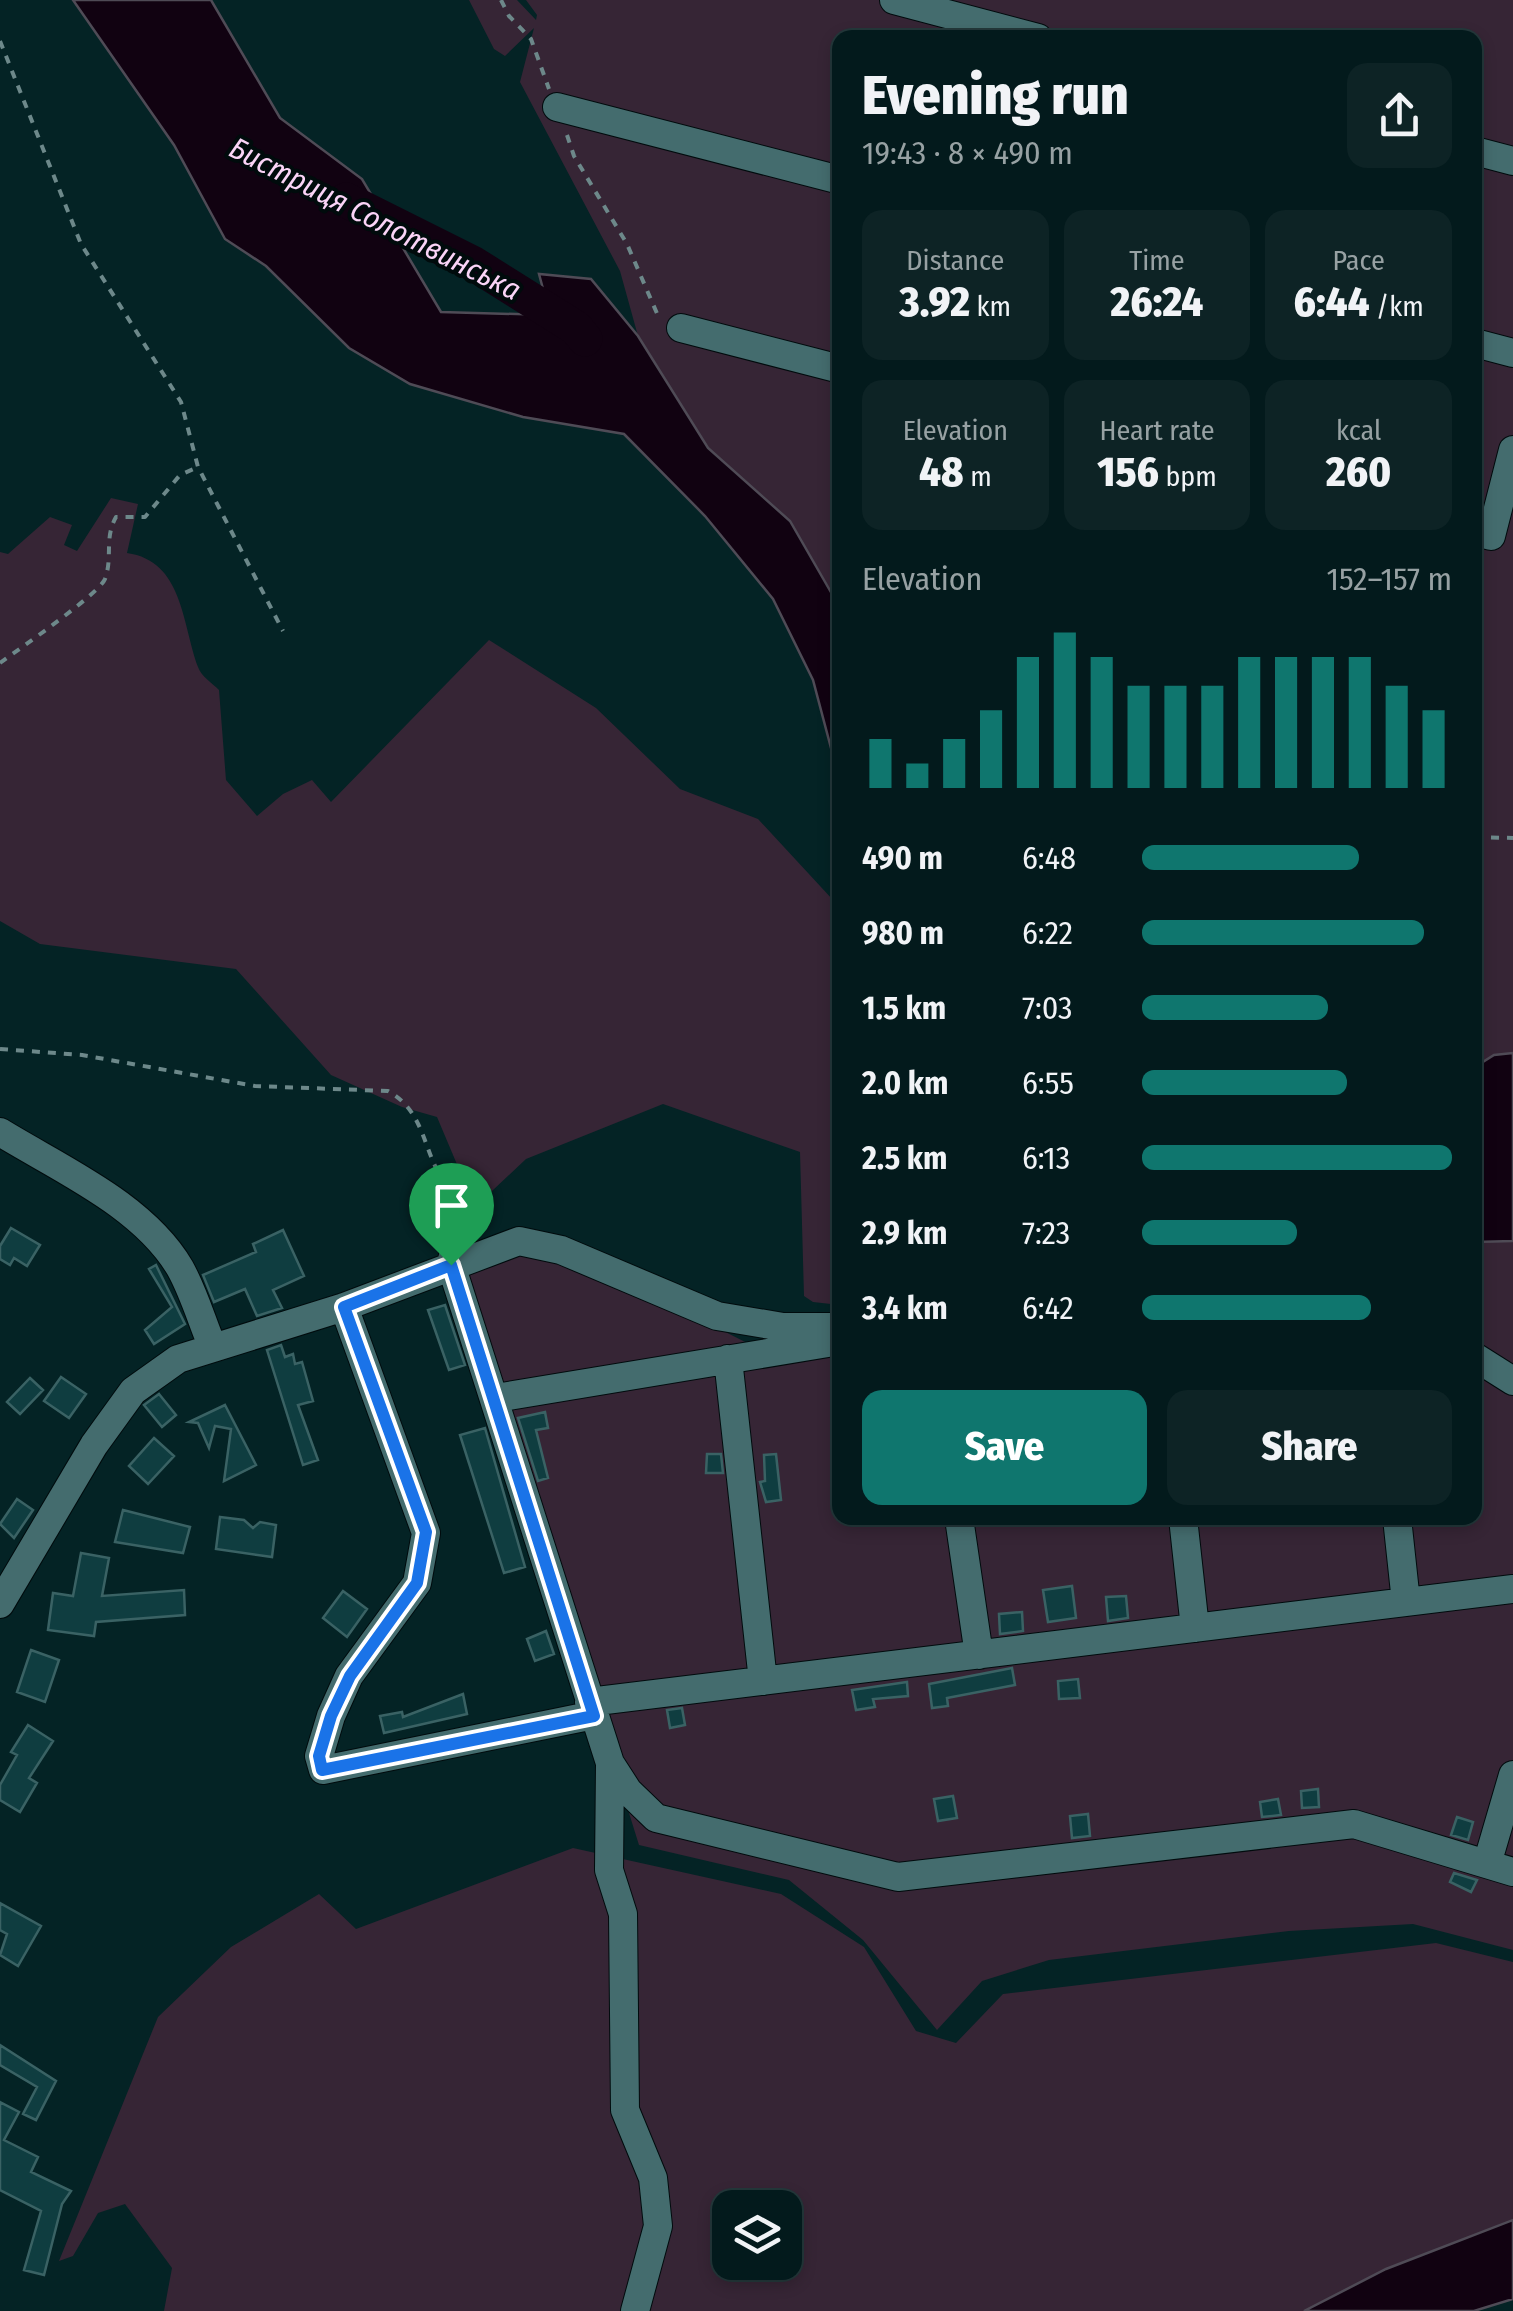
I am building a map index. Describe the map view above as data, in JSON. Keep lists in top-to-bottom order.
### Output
{
  "water": ["Бистриця Солотвинська"],
  "page": {
    "heading": ["Evening run", "19:43 · 8 × 490 m"],
    "stats": [
      ["Distance", "3.92 km"],
      ["Time", "26:24"],
      ["Pace", "6:44 /km"],
      ["Elevation", "48 m"],
      ["Heart rate", "156 bpm"],
      ["kcal", "260"]
    ],
    "chart": ["Elevation", "152–157 m"],
    "list": [
      {
        "name": "490 m",
        "note": "6:48"
      },
      {
        "name": "980 m",
        "note": "6:22"
      },
      {
        "name": "1.5 km",
        "note": "7:03"
      },
      {
        "name": "2.0 km",
        "note": "6:55"
      },
      {
        "name": "2.5 km",
        "note": "6:13"
      },
      {
        "name": "2.9 km",
        "note": "7:23"
      },
      {
        "name": "3.4 km",
        "note": "6:42"
      }
    ],
    "buttons": ["Save", "Share"]
  }
}
